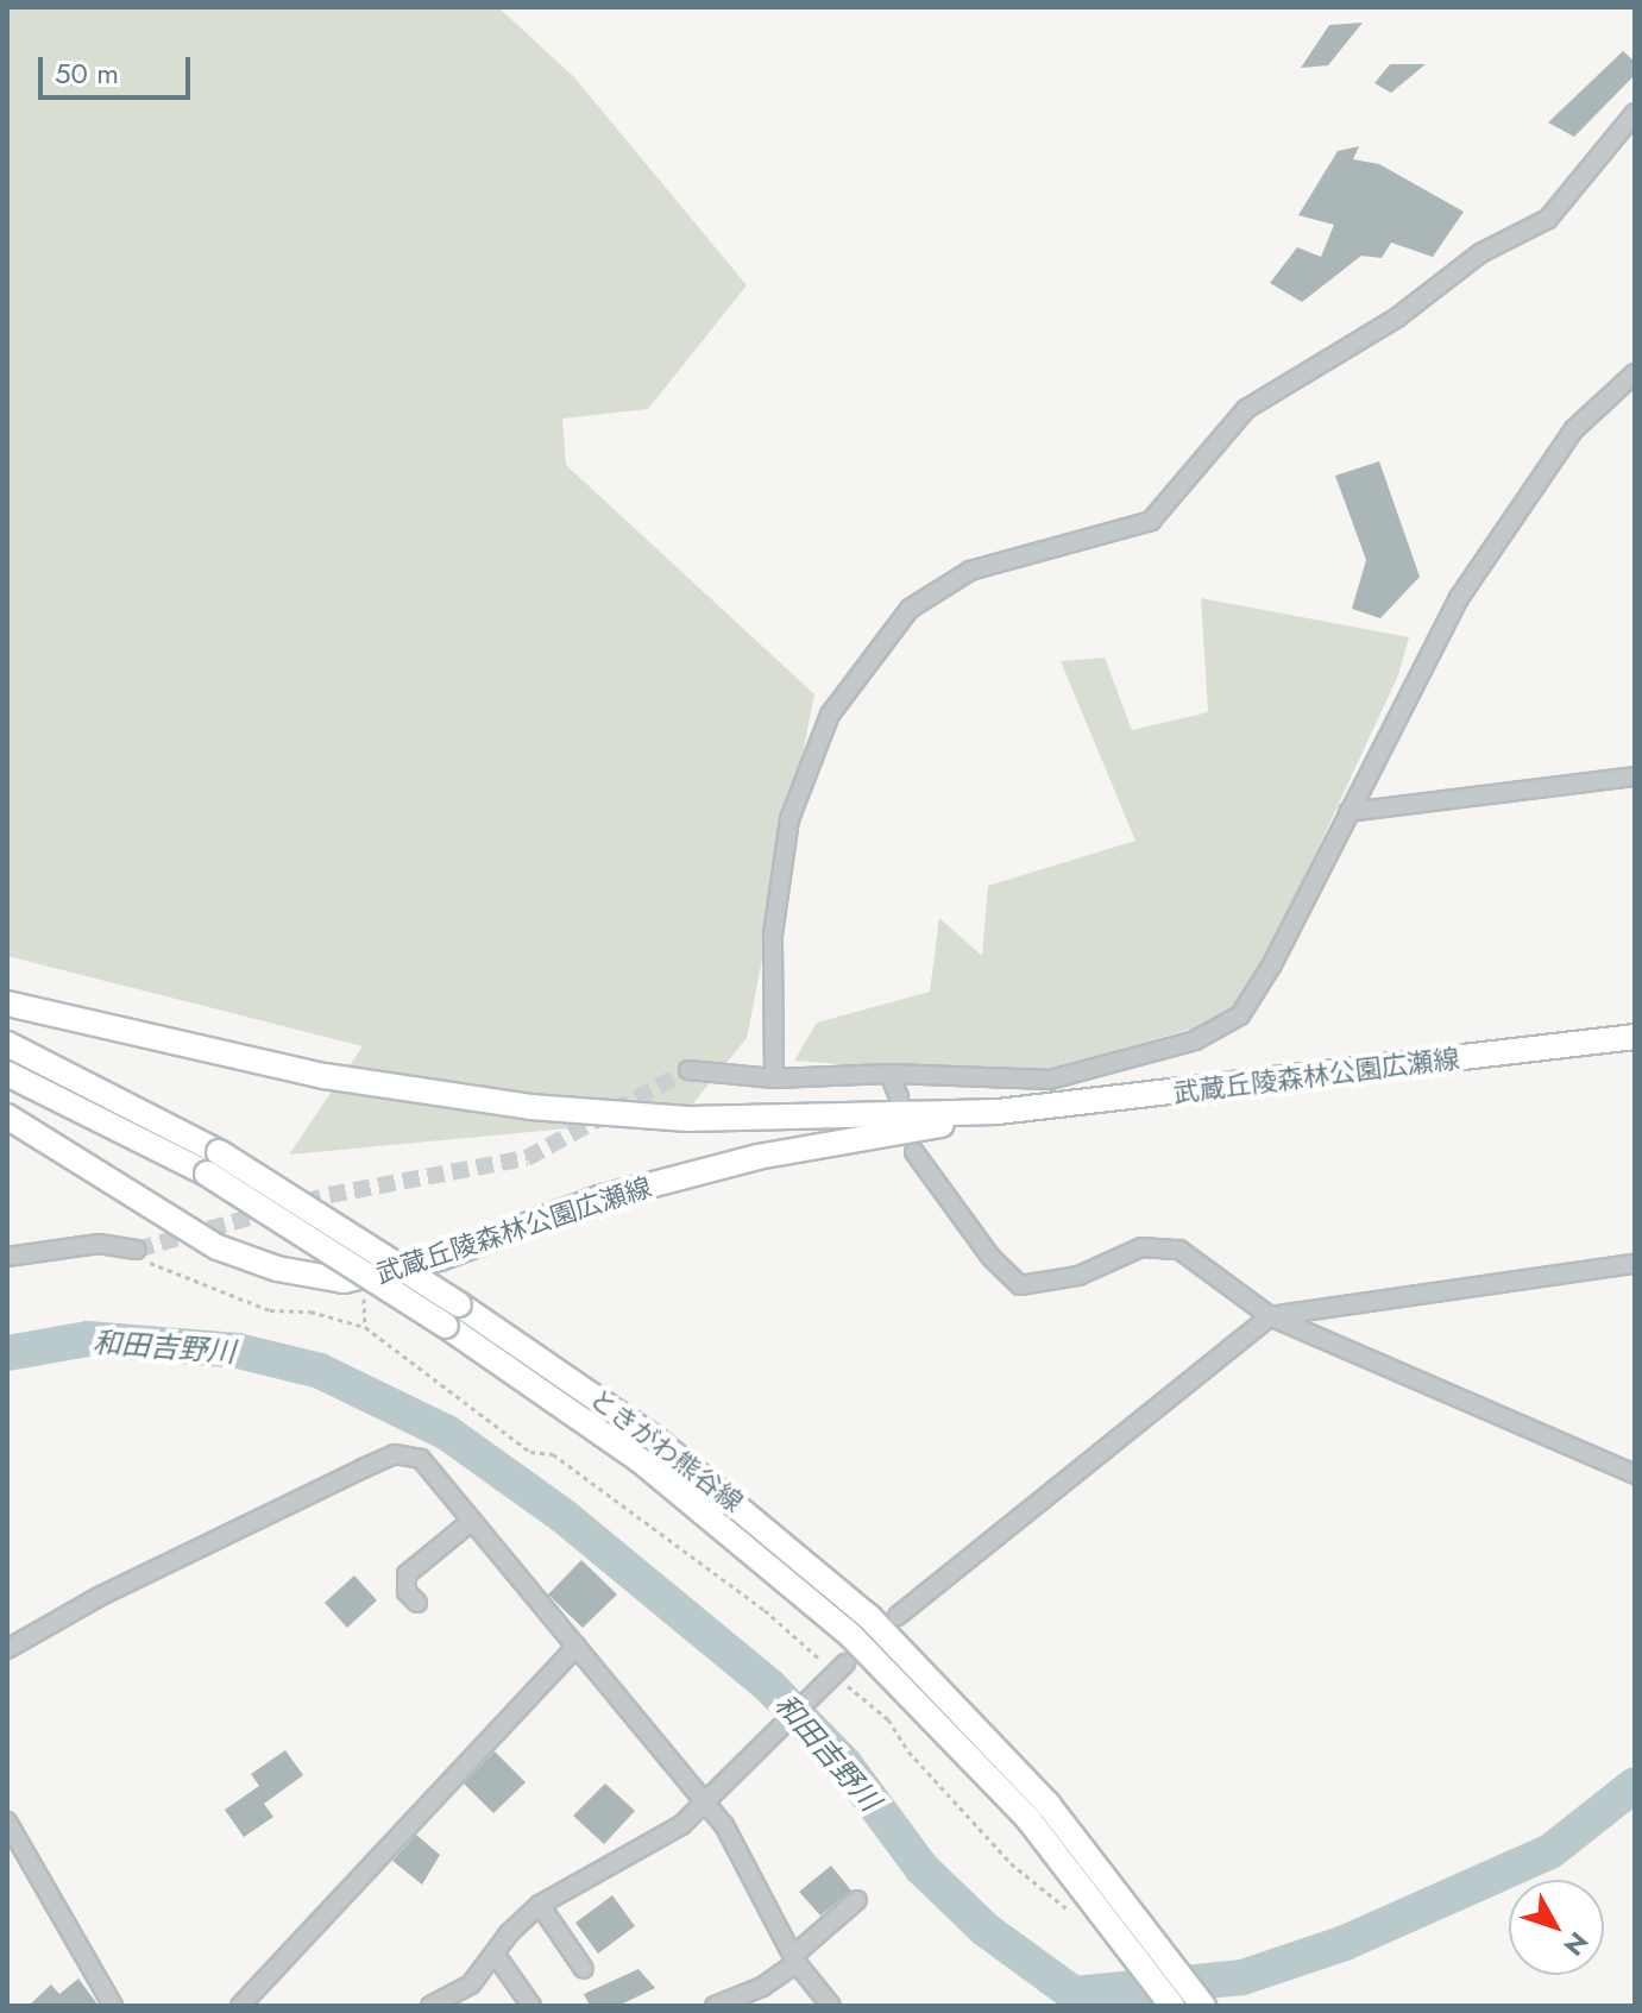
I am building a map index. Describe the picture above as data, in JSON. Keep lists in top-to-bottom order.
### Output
{
  "streets": {
    "main road": ["武蔵丘陵森林公園広瀬線", "ときがわ熊谷線"]
  },
  "water": ["和田吉野川"],
  "scale_bar": "50 m",
  "north": "bottom right"
}
